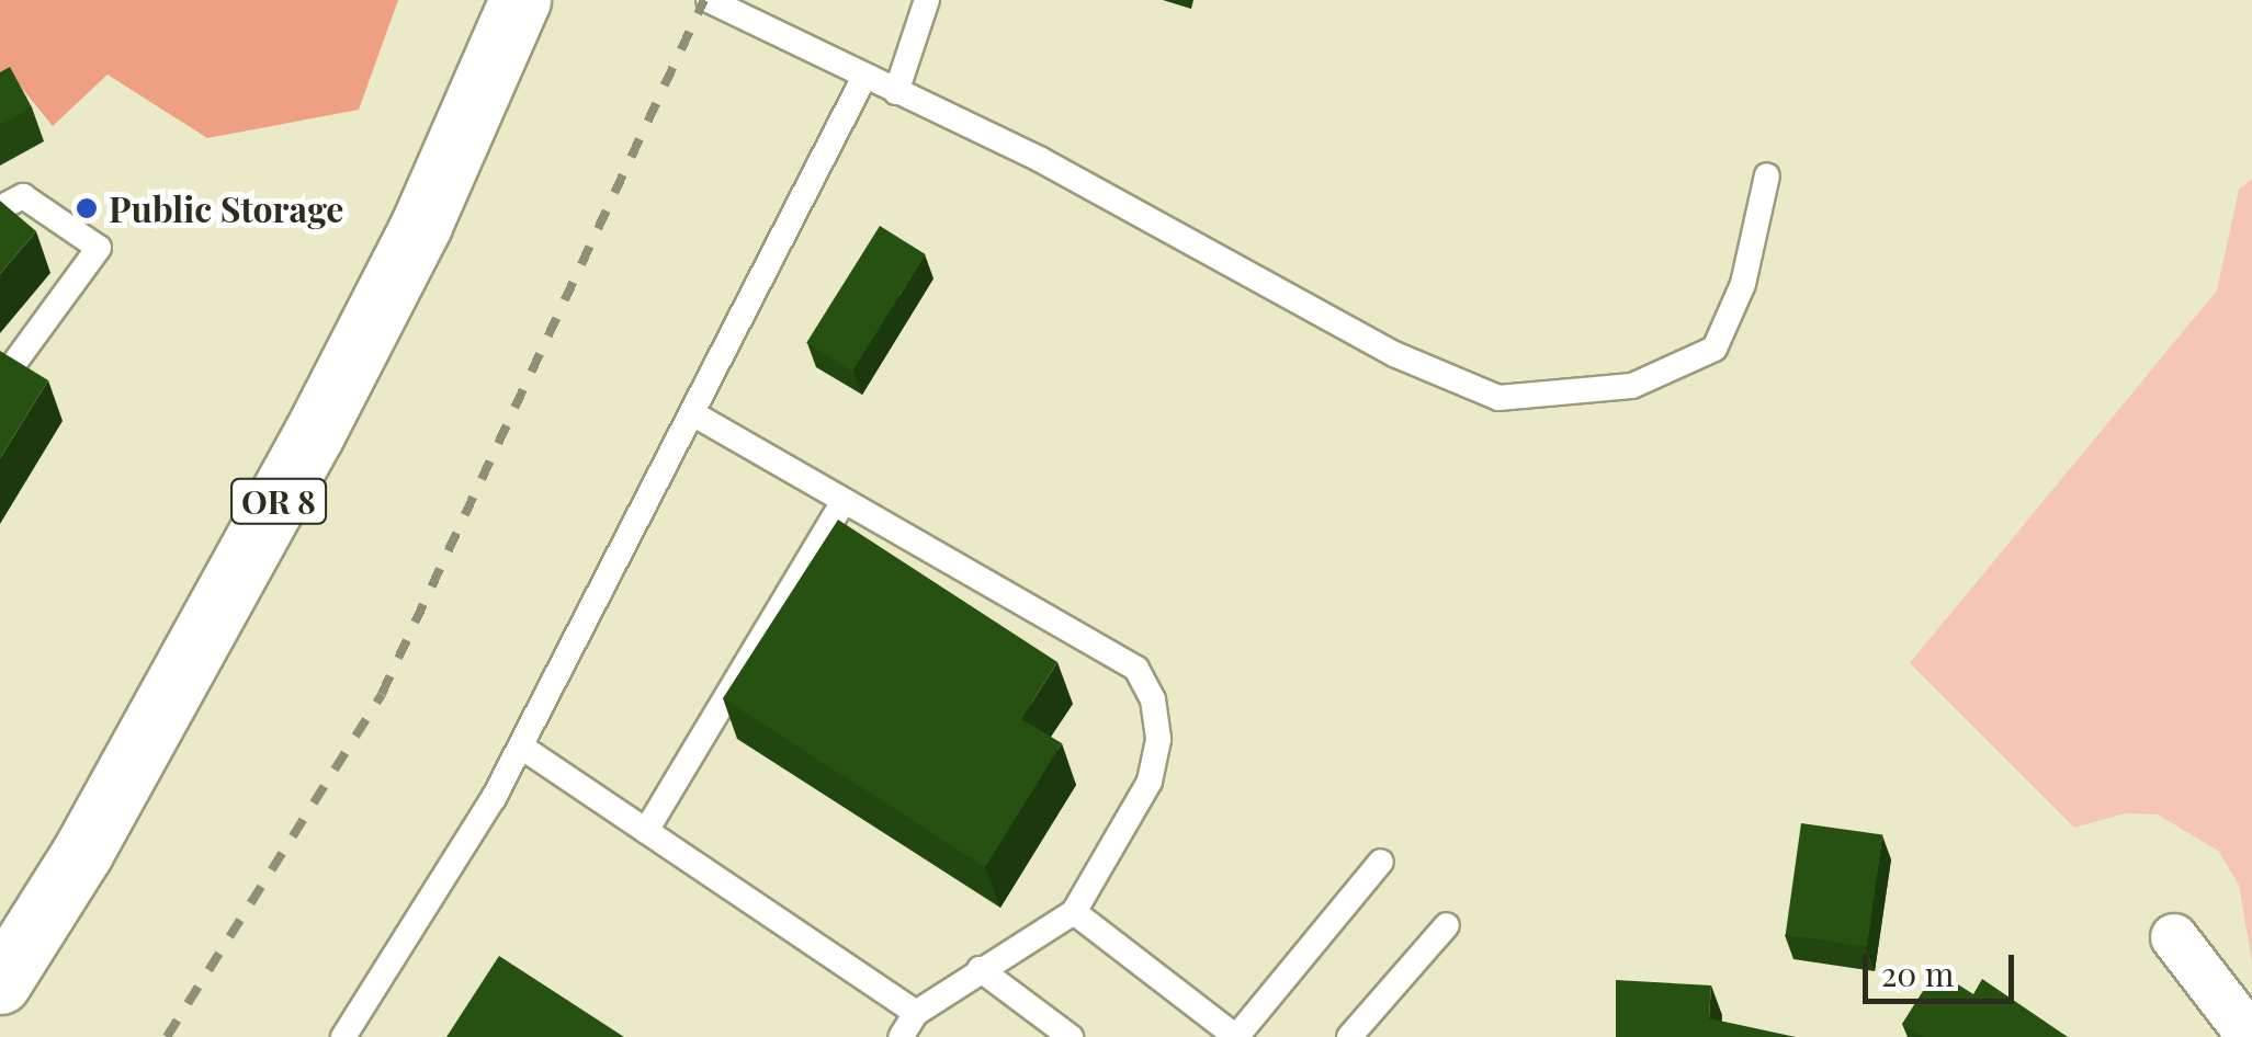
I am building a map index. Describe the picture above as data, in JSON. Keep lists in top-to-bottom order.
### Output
{
  "streets": {
    "main road": ["OR 8"]
  },
  "places": ["Public Storage"],
  "scale_bar": "20 m"
}
